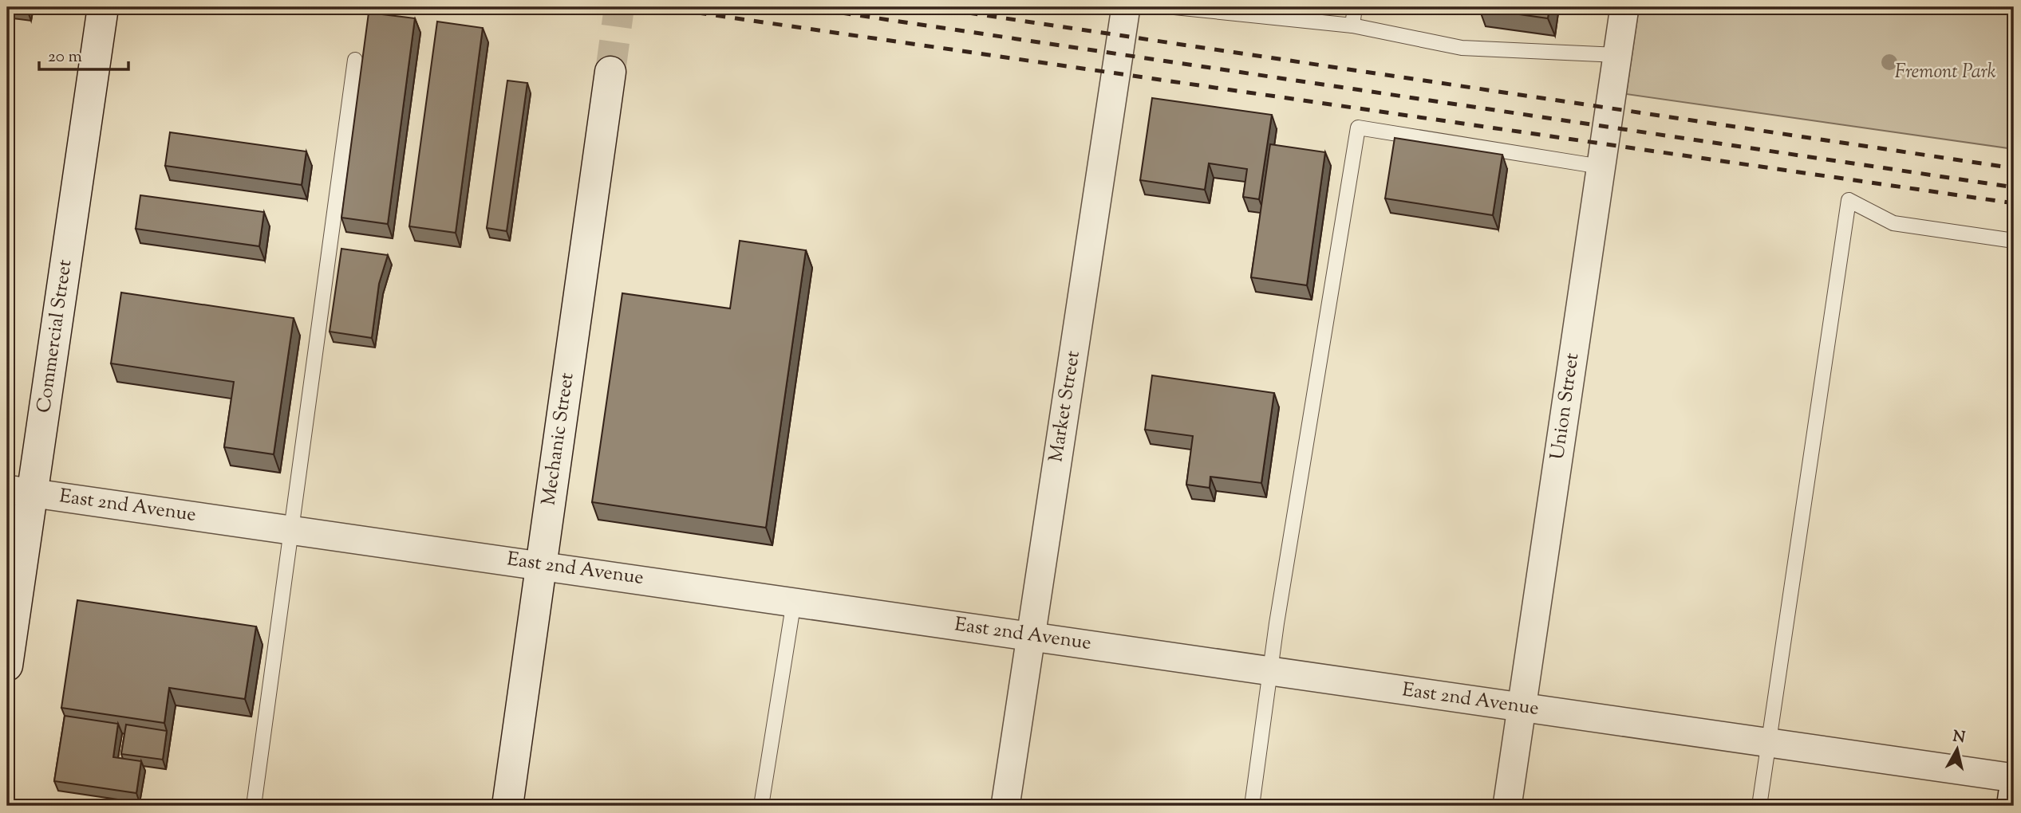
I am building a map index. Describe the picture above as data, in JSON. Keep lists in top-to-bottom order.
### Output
{
  "streets": {
    "street": [
      "Commercial Street",
      "Market Street",
      "Union Street",
      "Mechanic Street",
      "East 2nd Avenue"
    ]
  },
  "crossings": [
    ["Commercial Street", "East 2nd Avenue"],
    ["Market Street", "East 2nd Avenue"],
    ["Union Street", "East 2nd Avenue"],
    ["Mechanic Street", "East 2nd Avenue"]
  ],
  "parks": ["Fremont Park"],
  "scale_bar": "20 m",
  "north": "top"
}
